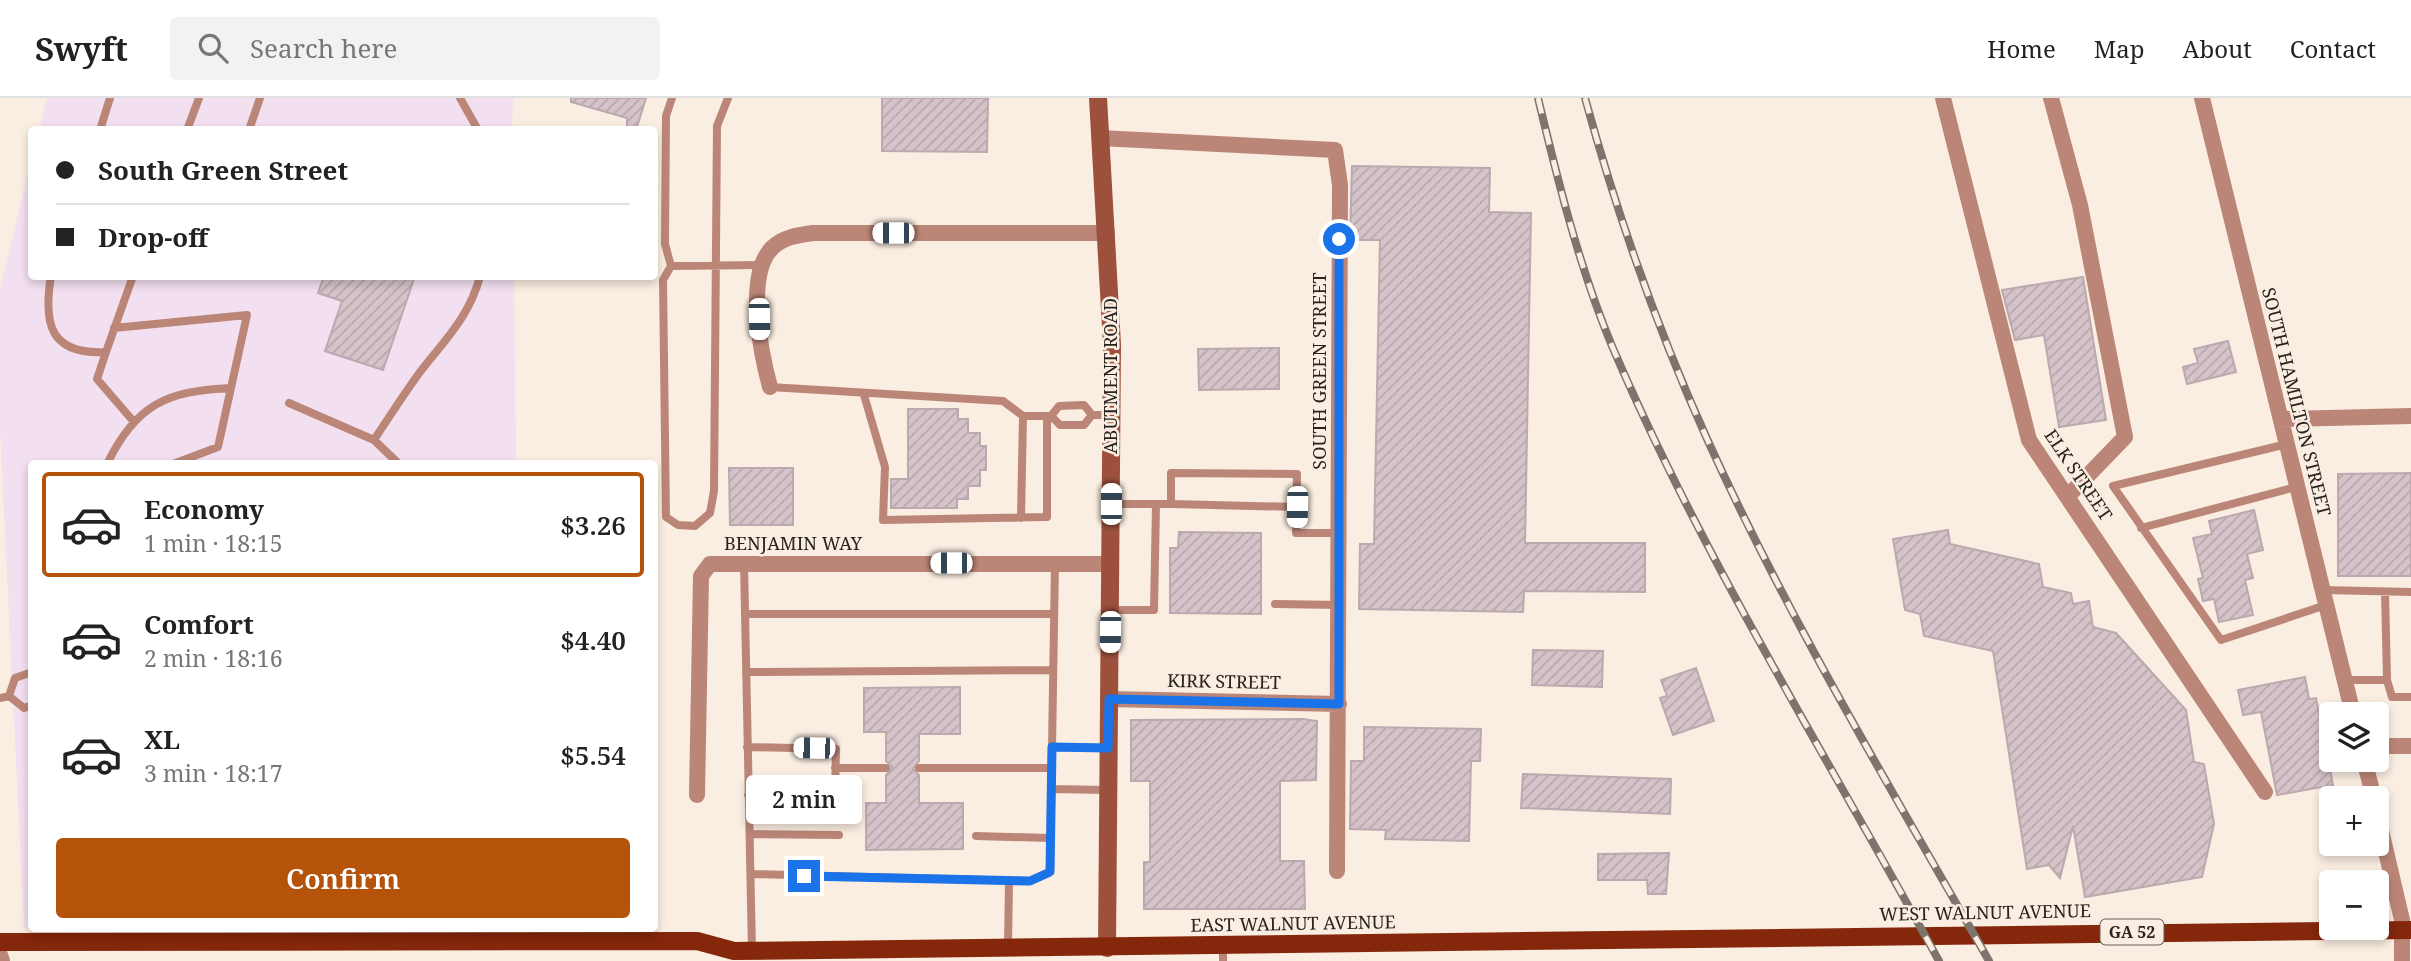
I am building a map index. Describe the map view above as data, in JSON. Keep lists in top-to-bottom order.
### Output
{
  "streets": {
    "main road": [
      "ABUTMENT ROAD",
      "WEST WALNUT AVENUE",
      "EAST WALNUT AVENUE",
      "GA 52"
    ],
    "street": [
      "SOUTH GREEN STREET",
      "SOUTH HAMILTON STREET",
      "ELK STREET",
      "BENJAMIN WAY",
      "KIRK STREET"
    ]
  },
  "crossings": [
    ["SOUTH GREEN STREET", "ABUTMENT ROAD"],
    ["SOUTH GREEN STREET", "KIRK STREET"],
    ["ABUTMENT ROAD", "BENJAMIN WAY"],
    ["ABUTMENT ROAD", "KIRK STREET"],
    ["ABUTMENT ROAD", "EAST WALNUT AVENUE"],
    ["WEST WALNUT AVENUE", "EAST WALNUT AVENUE"]
  ],
  "page": {
    "header": "Swyft",
    "search": "Search here",
    "nav": [
      "Home",
      "Map",
      "About",
      "Contact"
    ],
    "banner": ["South Green Street", "Drop-off"],
    "list": [
      {
        "name": "Economy",
        "note": "1 min · 18:15",
        "value": "$3.26"
      },
      {
        "name": "Comfort",
        "note": "2 min · 18:16",
        "value": "$4.40"
      },
      {
        "name": "XL",
        "note": "3 min · 18:17",
        "value": "$5.54"
      }
    ],
    "map_buttons": ["+", "−"],
    "bubble": "2 min",
    "buttons": "Confirm"
  }
}
